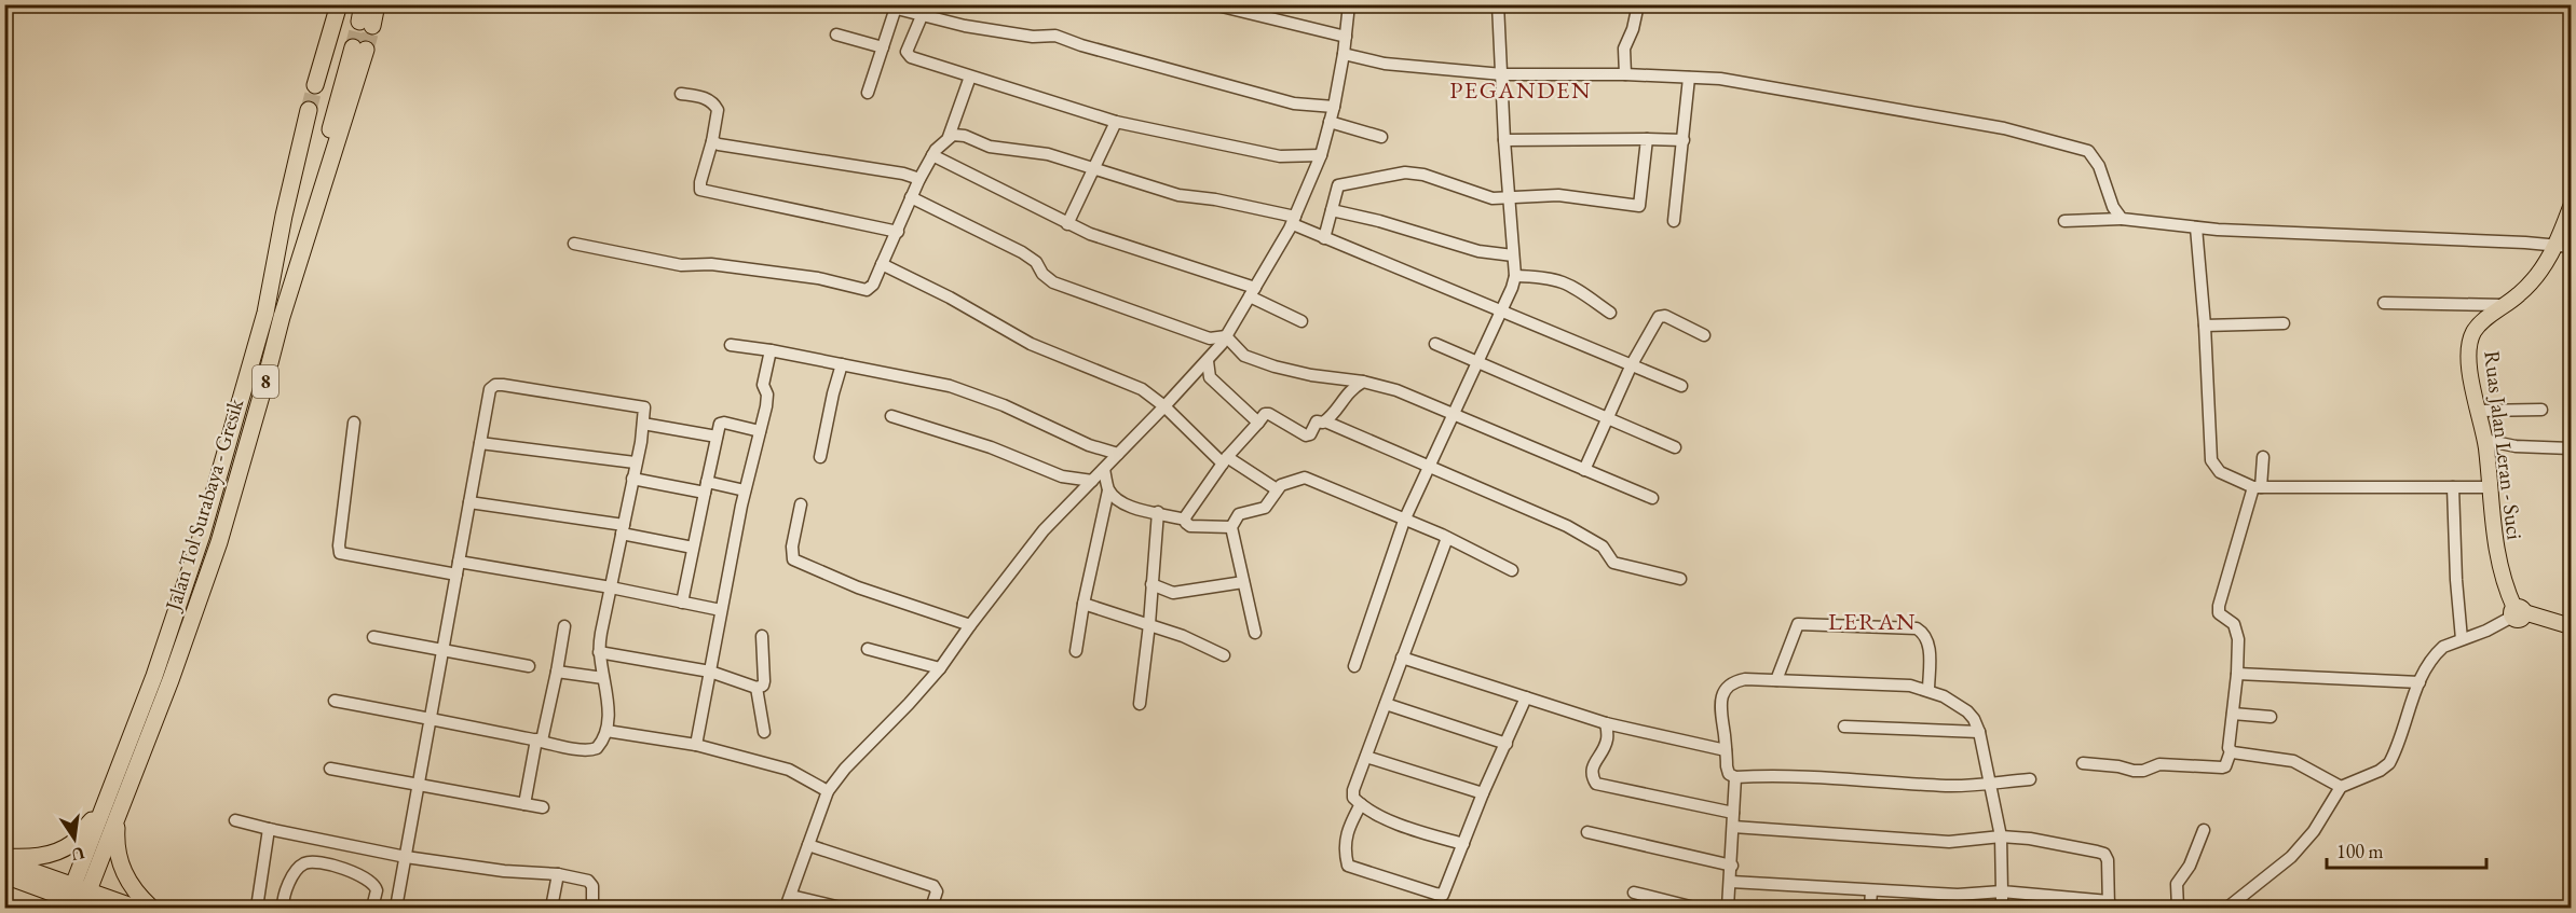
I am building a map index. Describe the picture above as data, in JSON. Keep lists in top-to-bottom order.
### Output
{
  "streets": {
    "highway": ["8", "Jalan Tol Surabaya - Gresik"],
    "main road": ["Ruas Jalan Leran - Suci"]
  },
  "crossings": [
    ["8", "Jalan Tol Surabaya - Gresik"]
  ],
  "districts": ["PEGANDEN", "LERAN"],
  "scale_bar": "100 m",
  "north": "bottom"
}
